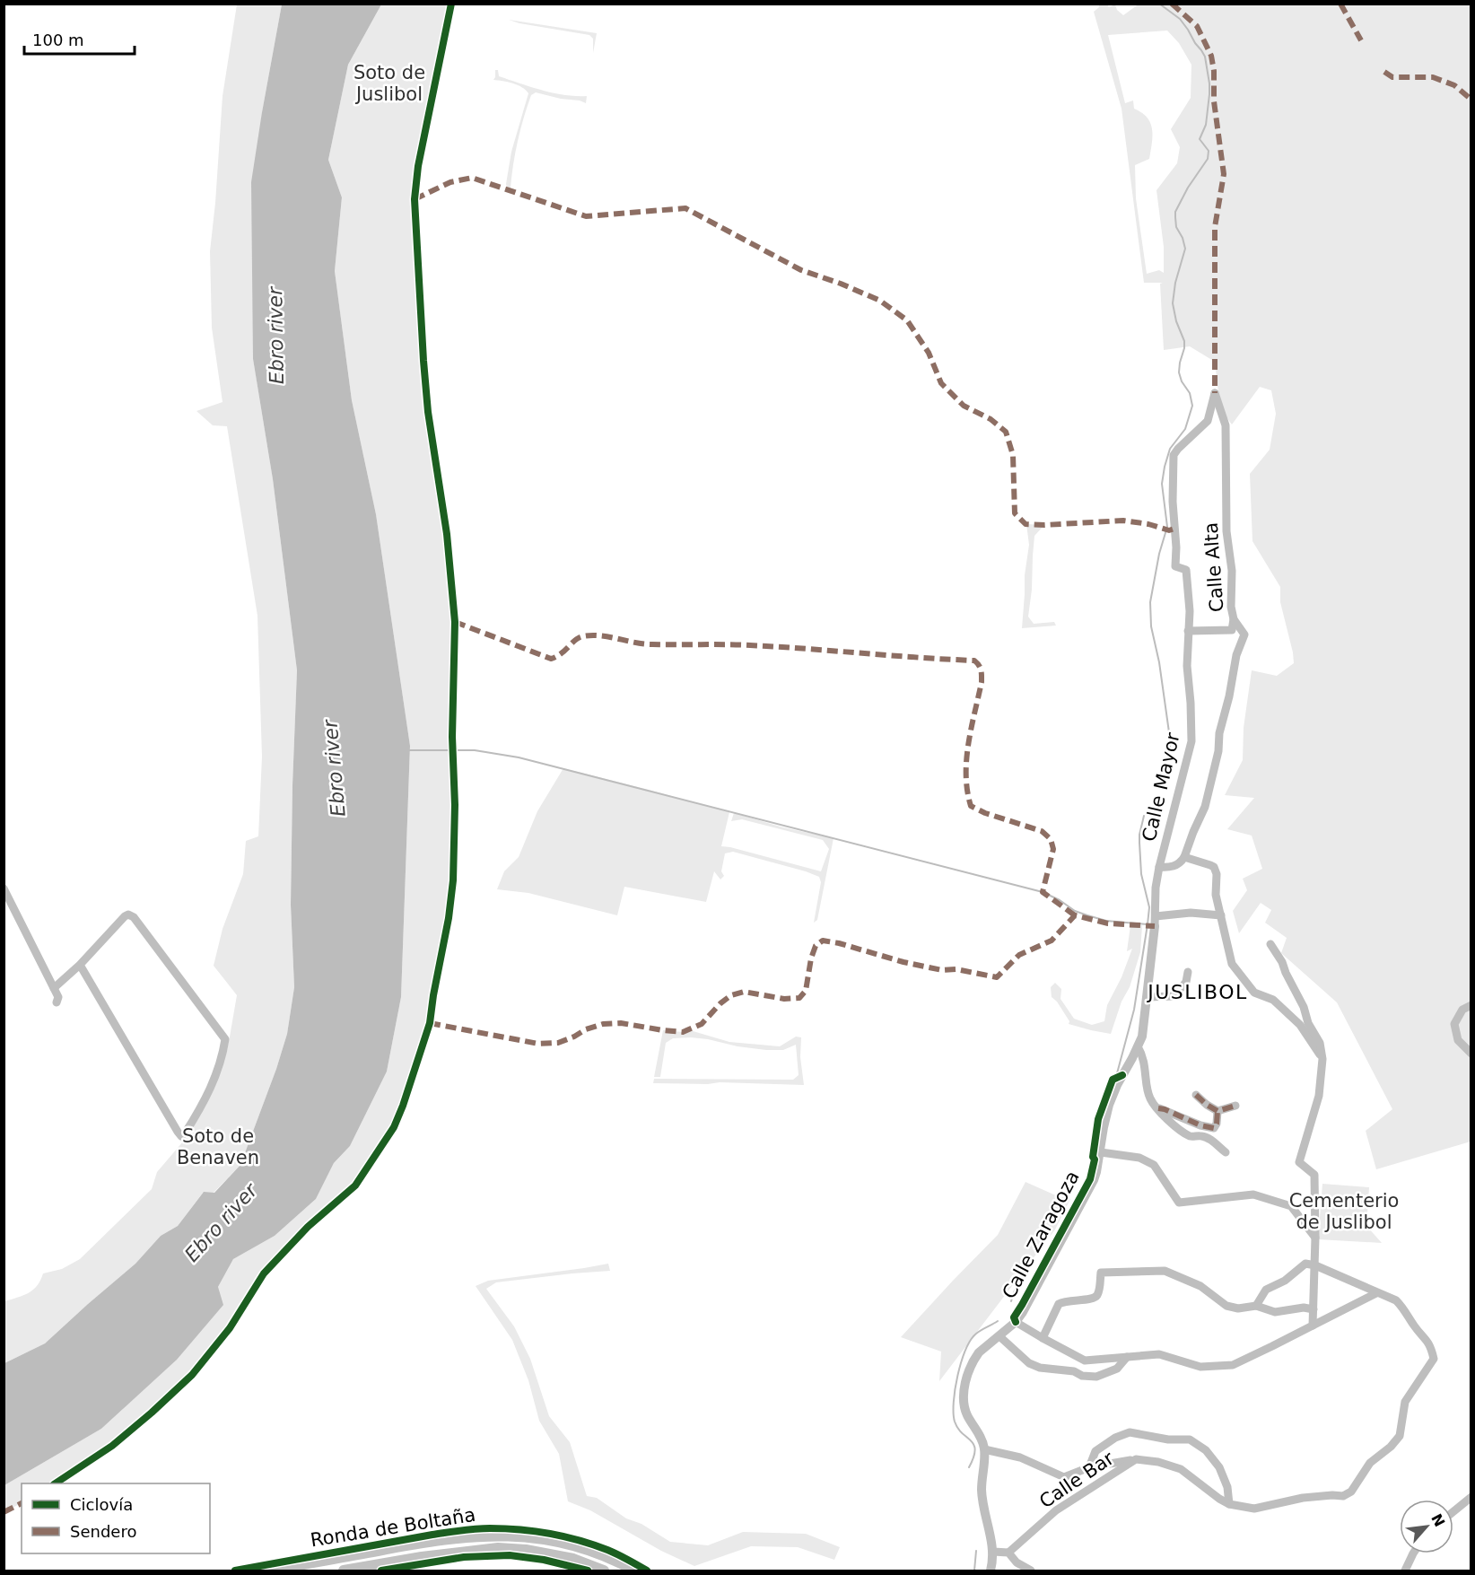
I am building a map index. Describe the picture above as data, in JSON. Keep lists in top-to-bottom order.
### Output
{
  "streets": {
    "main road": ["Ronda de Boltaña"],
    "street": [
      "Calle Alta",
      "Calle Mayor",
      "Calle Zaragoza",
      "Calle Bar"
    ]
  },
  "crossings": [
    ["Calle Alta", "Calle Mayor"],
    ["Calle Mayor", "Calle Zaragoza"]
  ],
  "districts": ["JUSLIBOL"],
  "water": ["Ebro river"],
  "parks": ["Soto de Juslibol", "Soto de Benaven", "Cementerio de Juslibol"],
  "legend": ["Ciclovía", "Sendero"],
  "scale_bar": "100 m",
  "north": "top right"
}
